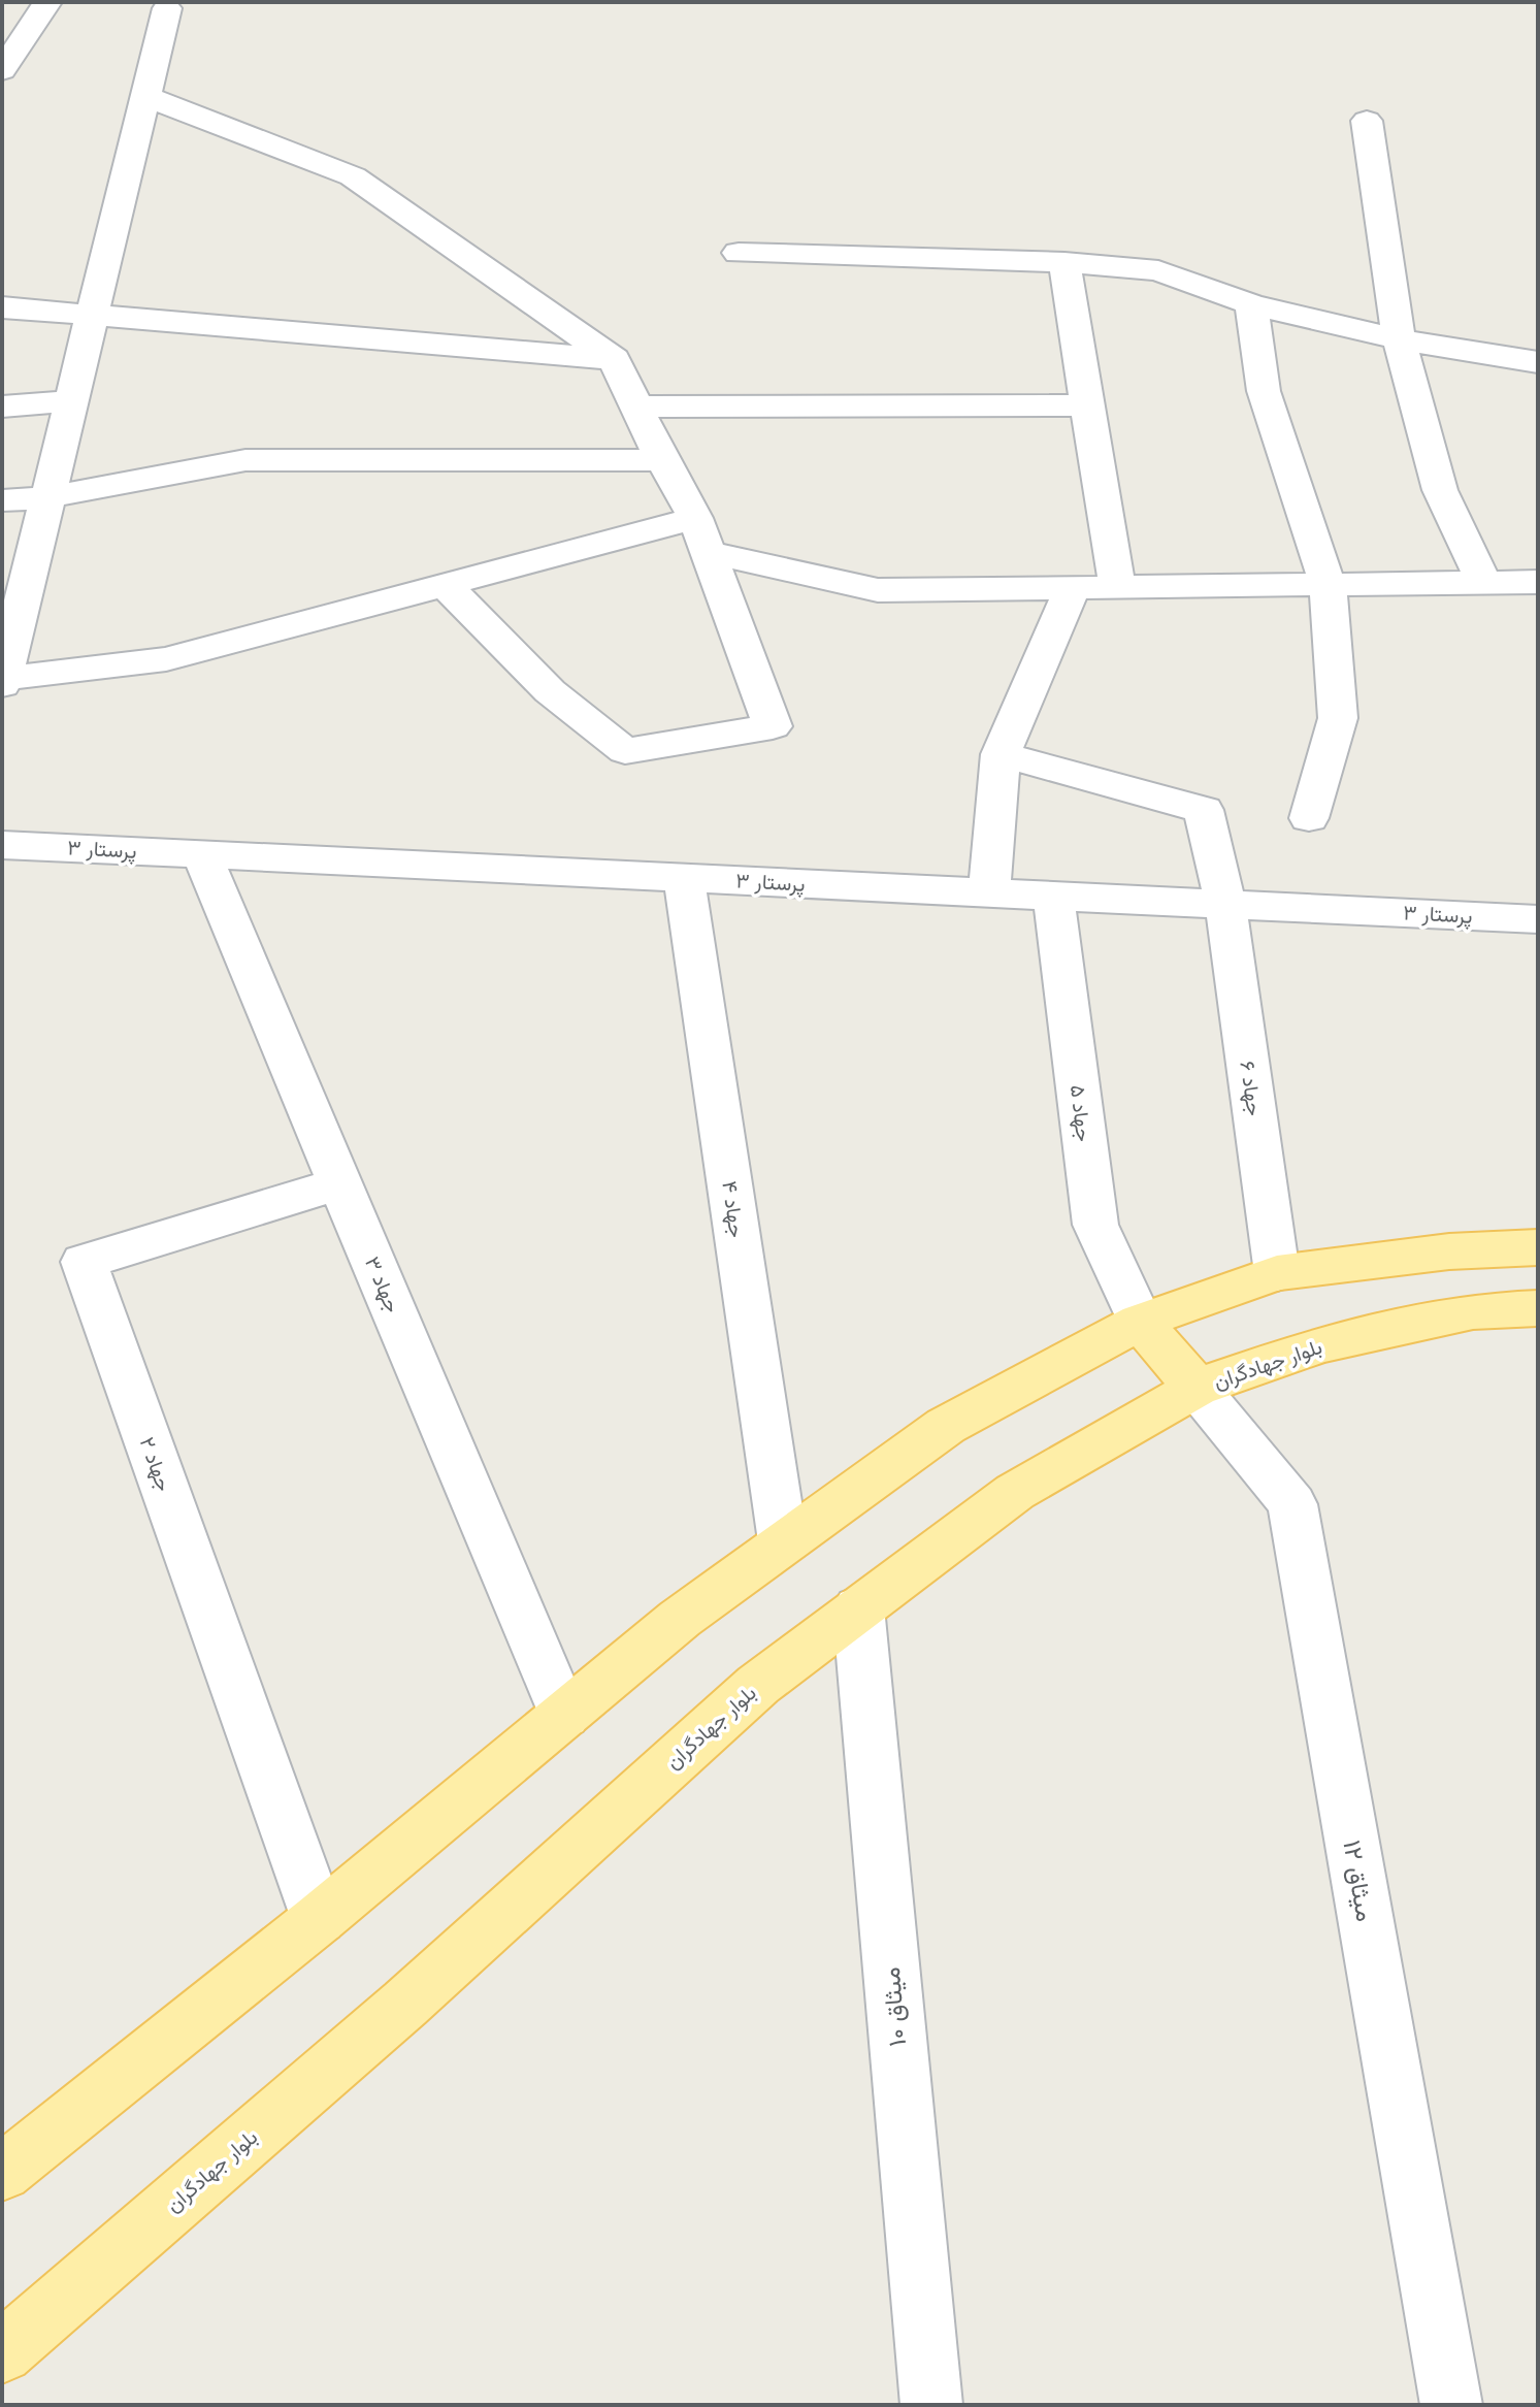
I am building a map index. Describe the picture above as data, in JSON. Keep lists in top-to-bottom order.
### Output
{
  "streets": {
    "main road": ["بلوار جهادگران"],
    "street": [
      "پرستار ۳",
      "جهاد ۶",
      "جهاد ۵",
      "جهاد ۴",
      "جهاد ۳",
      "جهاد ۲",
      "میثاق ۱۲",
      "میثاق ۱۰"
    ]
  },
  "crossings": [
    ["پرستار ۳", "جهاد ۶"],
    ["پرستار ۳", "جهاد ۵"],
    ["پرستار ۳", "جهاد ۴"],
    ["پرستار ۳", "جهاد ۳"],
    ["جهاد ۳", "جهاد ۲"],
    ["بلوار جهادگران", "میثاق ۱۲"],
    ["بلوار جهادگران", "میثاق ۱۰"]
  ]
}
